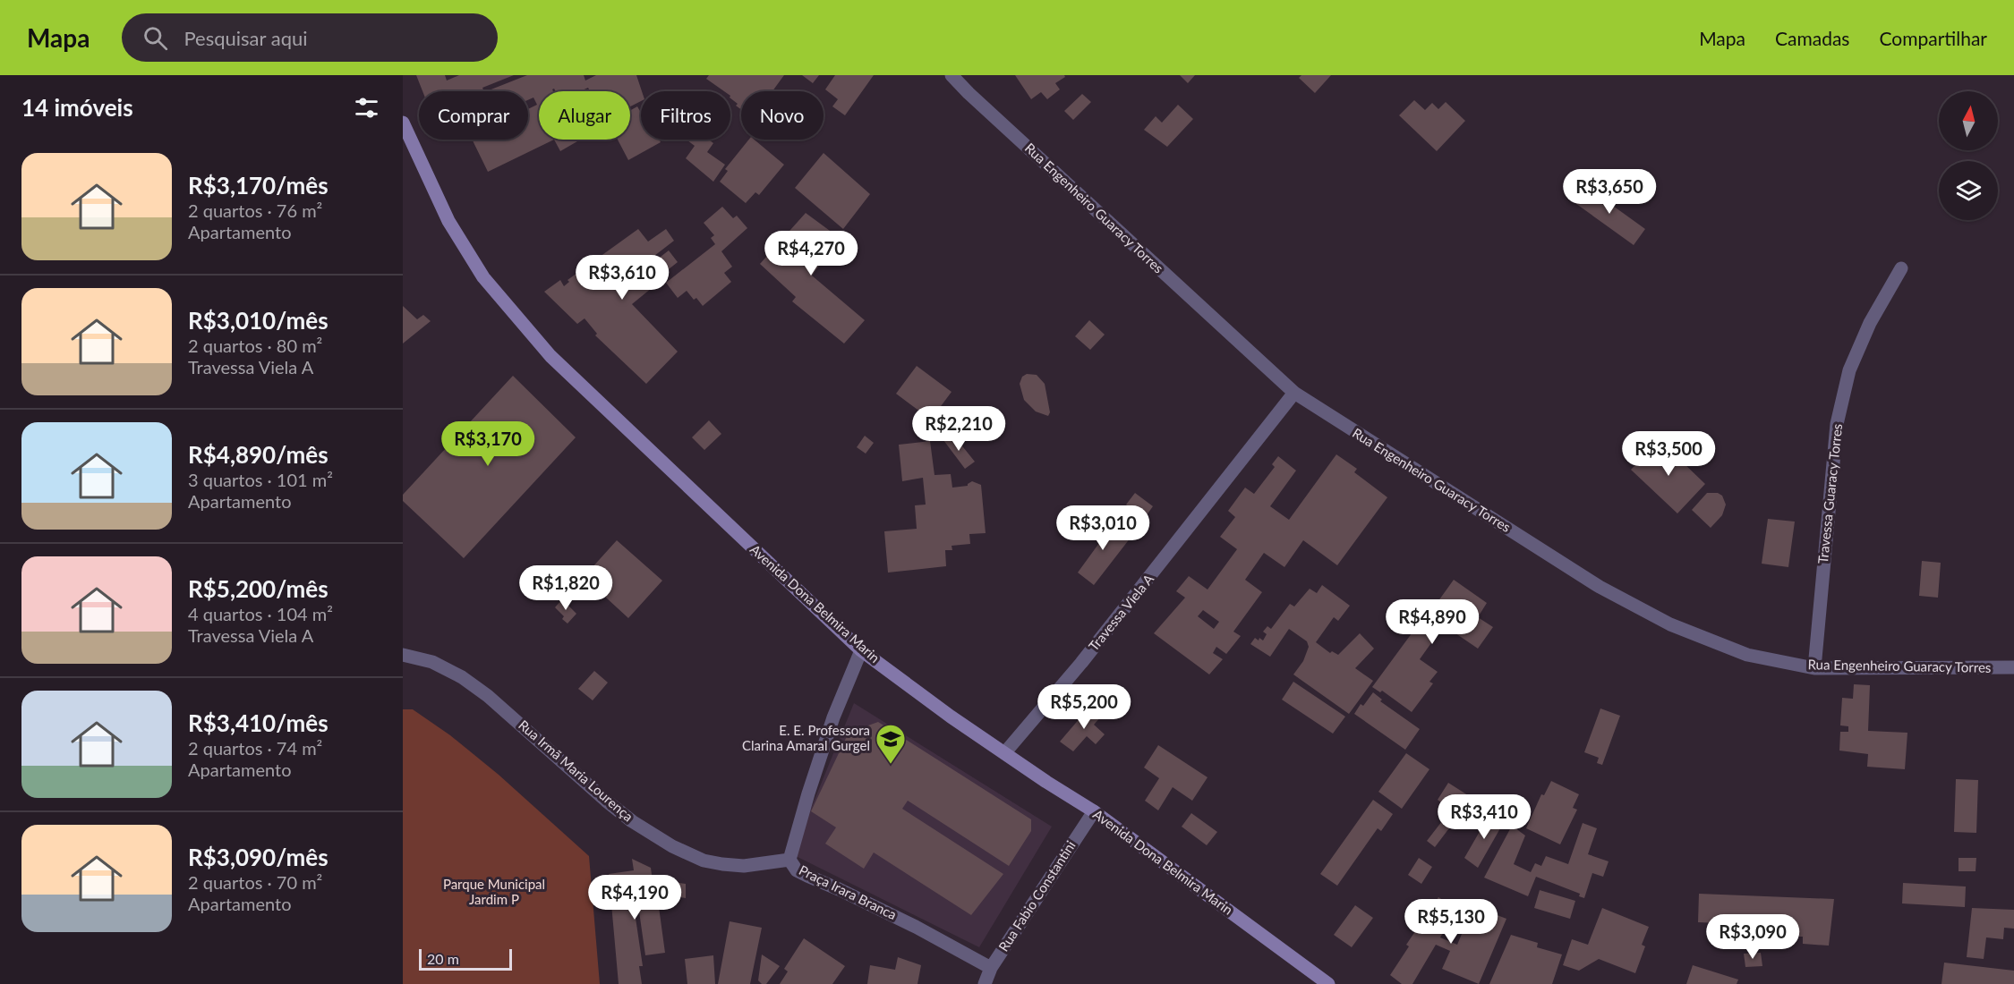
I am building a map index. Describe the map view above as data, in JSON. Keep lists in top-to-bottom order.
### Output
{
  "streets": {
    "main road": ["Avenida Dona Belmira Marin"],
    "street": [
      "Rua Engenheiro Guaracy Torres",
      "Travessa Guaracy Torres",
      "Travessa Viela A",
      "Rua Irmã Maria Lourença",
      "Praça Irara Branca",
      "Rua Fabio Constantini"
    ]
  },
  "crossings": [
    ["Rua Engenheiro Guaracy Torres", "Travessa Guaracy Torres"],
    ["Rua Engenheiro Guaracy Torres", "Travessa Viela A"],
    ["Avenida Dona Belmira Marin", "Travessa Viela A"],
    ["Avenida Dona Belmira Marin", "Praça Irara Branca"],
    ["Avenida Dona Belmira Marin", "Rua Fabio Constantini"],
    ["Rua Irmã Maria Lourença", "Praça Irara Branca"],
    ["Praça Irara Branca", "Rua Fabio Constantini"]
  ],
  "parks": ["Parque Municipal Jardim P"],
  "places": {
    "school or university": ["E. E. Professora Clarina Amaral Gurgel"]
  },
  "scale_bar": "20 m",
  "north": "top",
  "page": {
    "header": "Mapa",
    "search": "Pesquisar aqui",
    "nav": ["Mapa", "Camadas", "Compartilhar"],
    "heading": "14 imóveis",
    "chip": [
      "Comprar",
      "Alugar",
      "Filtros",
      "Novo"
    ],
    "list": [
      {
        "name": "R$3,170/mês",
        "note": "2 quartos · 76 m² · Apartamento"
      },
      {
        "name": "R$3,010/mês",
        "note": "2 quartos · 80 m² · Travessa Viela A"
      },
      {
        "name": "R$4,890/mês",
        "note": "3 quartos · 101 m² · Apartamento"
      },
      {
        "name": "R$5,200/mês",
        "note": "4 quartos · 104 m² · Travessa Viela A"
      },
      {
        "name": "R$3,410/mês",
        "note": "2 quartos · 74 m² · Apartamento"
      },
      {
        "name": "R$3,090/mês",
        "note": "2 quartos · 70 m² · Apartamento"
      }
    ],
    "price": [
      "R$3,650",
      "R$4,270",
      "R$3,610",
      "R$2,210",
      "R$3,170",
      "R$3,500",
      "R$3,010",
      "R$1,820",
      "R$4,890",
      "R$5,200",
      "R$3,410",
      "R$4,190",
      "R$5,130",
      "R$3,090"
    ],
    "scale": "20 m"
  }
}
